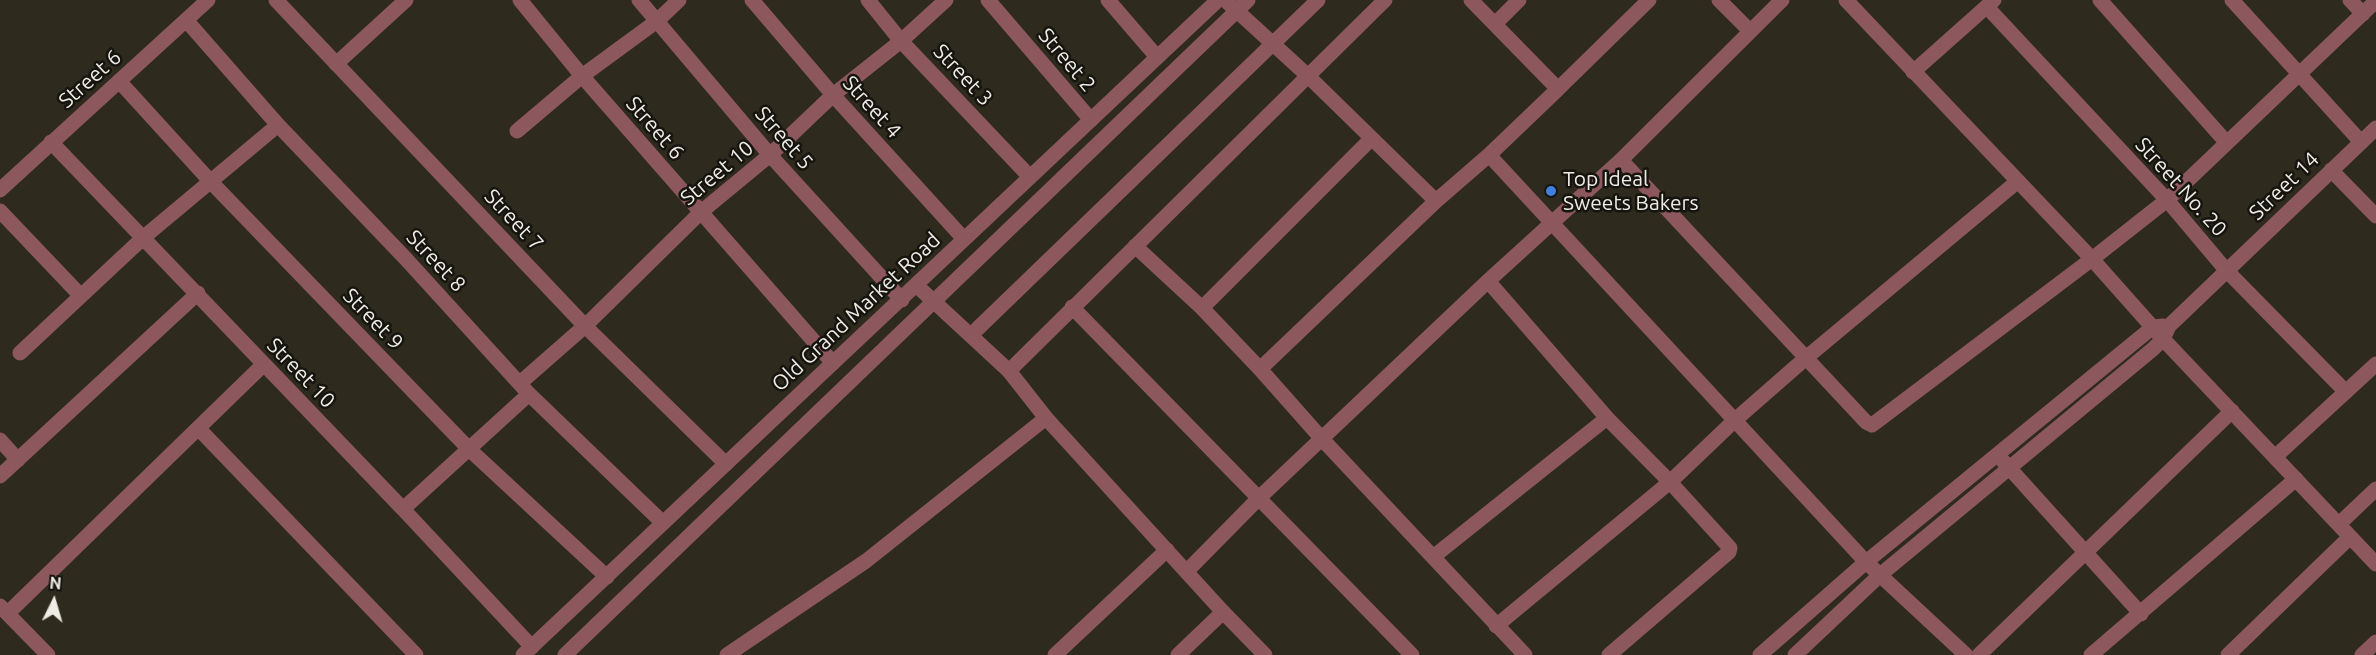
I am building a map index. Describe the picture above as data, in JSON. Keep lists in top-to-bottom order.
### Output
{
  "streets": {
    "street": [
      "Street 2",
      "Street 3",
      "Street 6",
      "Street 4",
      "Street 5",
      "Street 10",
      "Street 14",
      "Street No. 20",
      "Street 7",
      "Street 8",
      "Old Grand Market Road",
      "Street 9"
    ]
  },
  "crossings": [
    ["Street 2", "Old Grand Market Road"],
    ["Street 3", "Street 10"],
    ["Street 3", "Old Grand Market Road"],
    ["Street 6", "Street 10"],
    ["Street 6", "Street 8"],
    ["Street 6", "Old Grand Market Road"],
    ["Street 6", "Street 9"],
    ["Street 4", "Street 10"],
    ["Street 4", "Old Grand Market Road"],
    ["Street 5", "Street 10"],
    ["Street 5", "Old Grand Market Road"],
    ["Street 10", "Street 7"],
    ["Street 10", "Street 8"],
    ["Street 10", "Street 9"],
    ["Street 14", "Street No. 20"],
    ["Street 7", "Old Grand Market Road"],
    ["Street 8", "Old Grand Market Road"],
    ["Old Grand Market Road", "Street 9"]
  ],
  "places": ["Top Ideal Sweets Bakers"],
  "north": "top"
}
